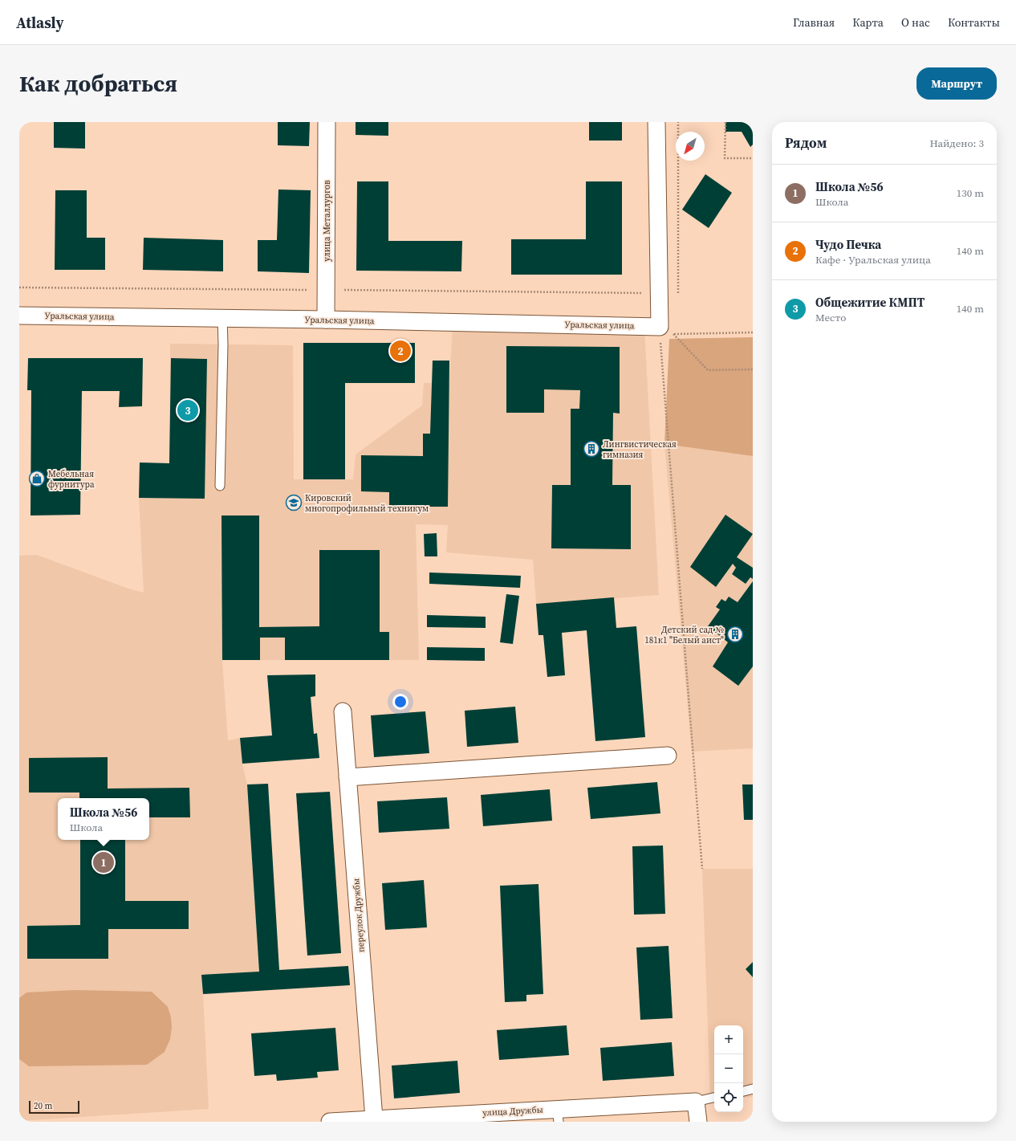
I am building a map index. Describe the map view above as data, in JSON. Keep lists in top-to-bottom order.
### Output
{
  "streets": {
    "street": [
      "улица Металлургов",
      "Уральская улица",
      "переулок Дружбы",
      "улица Дружбы"
    ]
  },
  "crossings": [
    ["улица Металлургов", "Уральская улица"],
    ["переулок Дружбы", "улица Дружбы"]
  ],
  "places": {
    "building": ["Лингвистическая гимназия", "Детский сад № 181к1 \"Белый аист\""],
    "shop": ["Мебельная фурнитура"],
    "school or university": ["Кировский многопрофильный техникум"]
  },
  "scale_bar": "20 m",
  "north": "bottom left",
  "page": {
    "header": "Atlasly",
    "nav": [
      "Главная",
      "Карта",
      "О нас",
      "Контакты"
    ],
    "buttons": "Маршрут",
    "title": "Как добраться",
    "heading": ["Рядом", "Найдено: 3"],
    "list": [
      {
        "mark": "1",
        "name": "Школа №56",
        "note": "Школа",
        "value": "130 m"
      },
      {
        "mark": "2",
        "name": "Чудо Печка",
        "note": "Кафе · Уральская улица",
        "value": "140 m"
      },
      {
        "mark": "3",
        "name": "Общежитие КМПТ",
        "note": "Место",
        "value": "140 m"
      }
    ],
    "pins": ["2", "3", "1"],
    "popup": ["Школа №56", "Школа"],
    "map_buttons": ["+", "−"],
    "scale": "20 m"
  }
}
